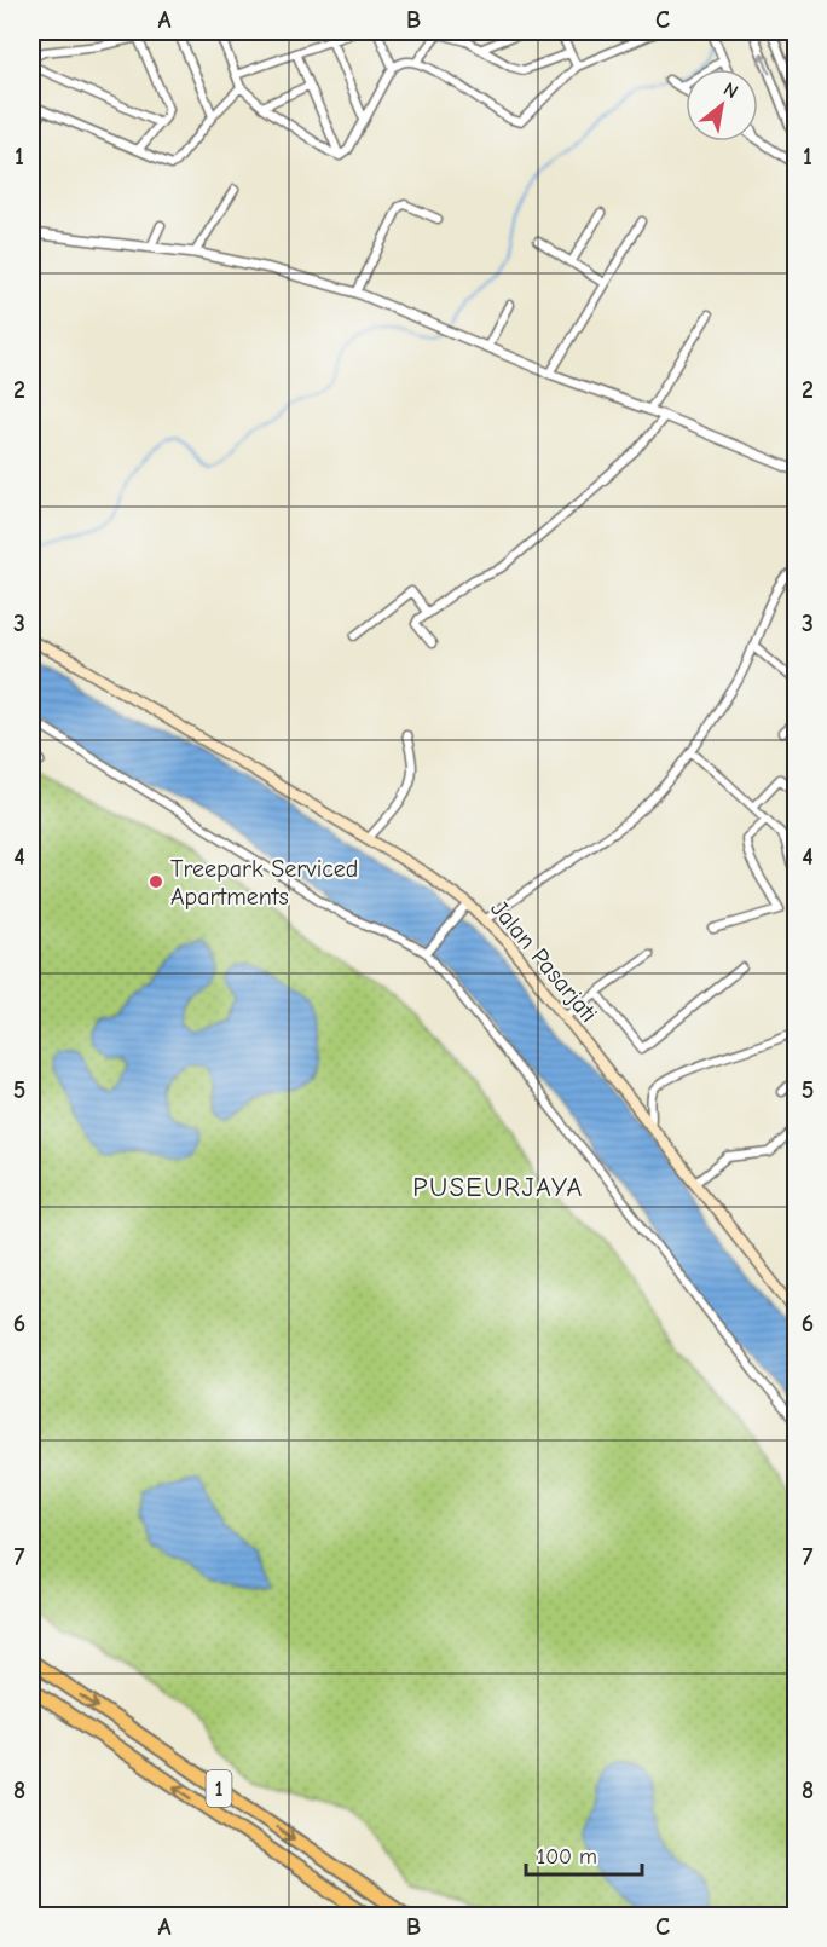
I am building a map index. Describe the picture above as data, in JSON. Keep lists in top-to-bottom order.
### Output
{
  "streets": {
    "highway": ["1"],
    "main road": ["Jalan Pasarjati"]
  },
  "districts": ["PUSEURJAYA"],
  "places": ["Treepark Serviced Apartments"],
  "scale_bar": "100 m",
  "north": "top right",
  "grid": {
    "columns": ["A", "B", "C"],
    "rows": [
      "1",
      "2",
      "3",
      "4",
      "5",
      "6",
      "7",
      "8"
    ]
  }
}
